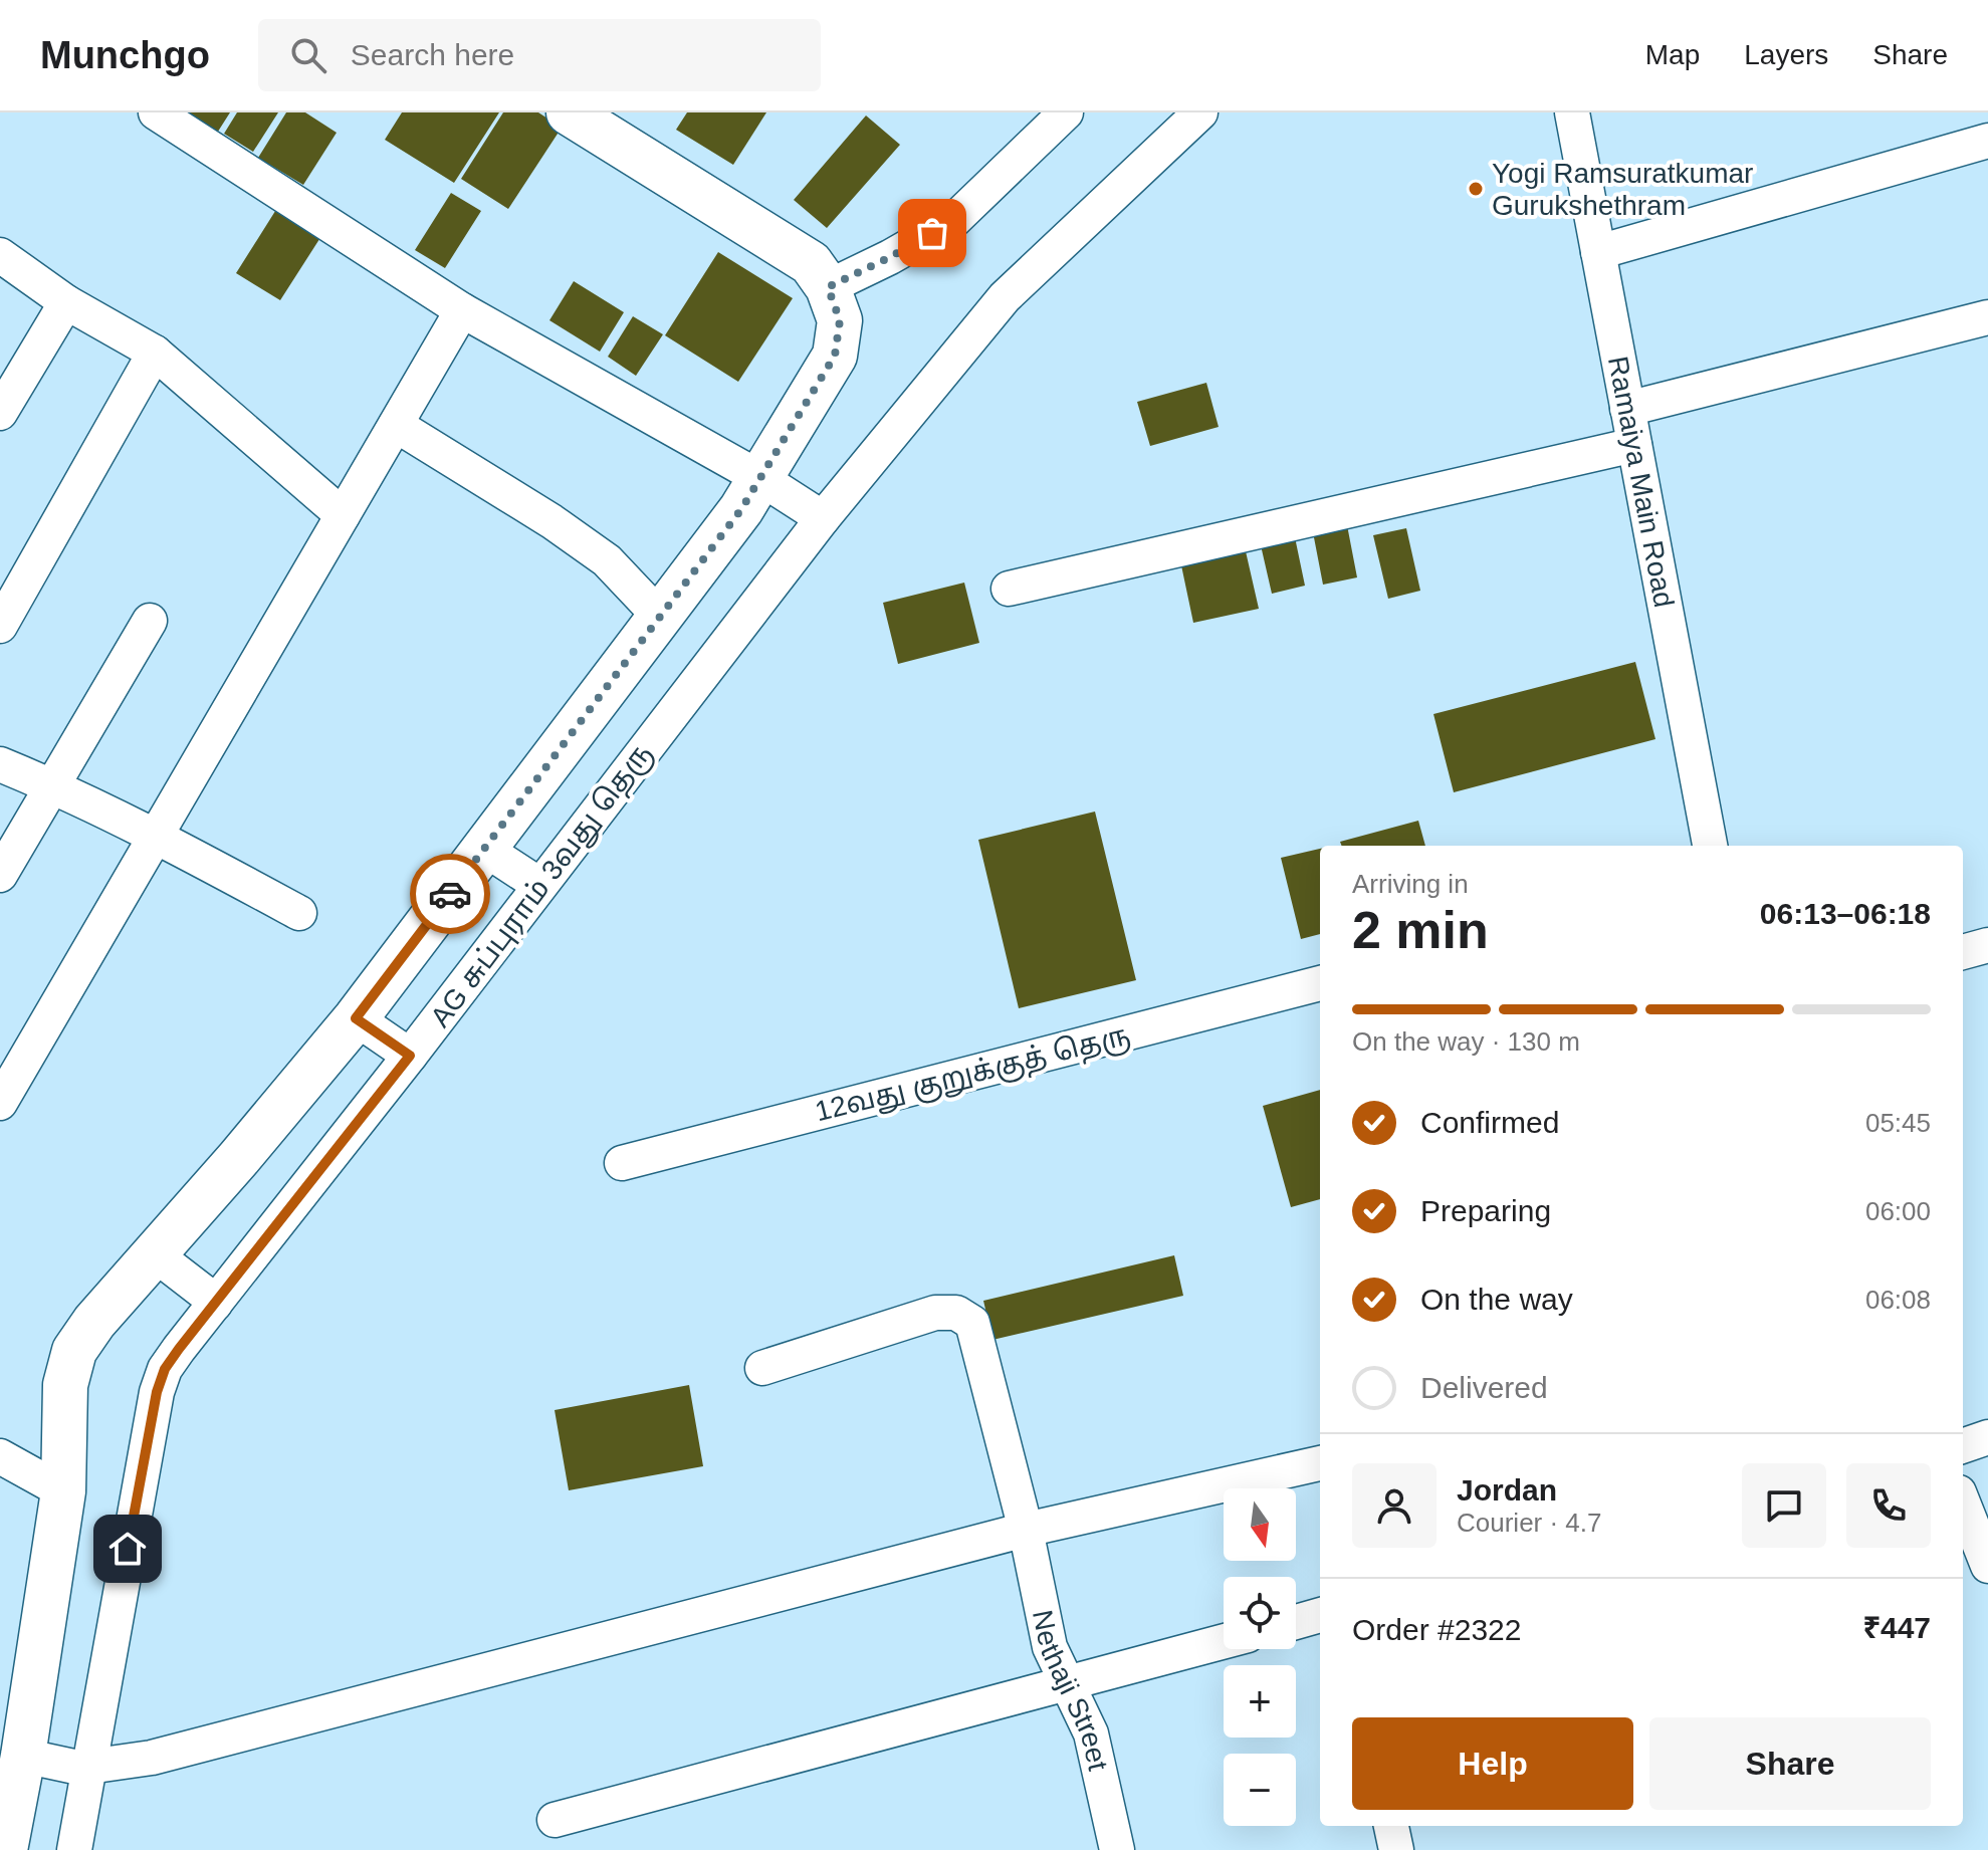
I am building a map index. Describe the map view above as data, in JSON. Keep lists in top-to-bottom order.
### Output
{
  "streets": {
    "street": [
      "Ramaiya Main Road",
      "AG சுப்புராம் 3வது தெரு",
      "12வது குறுக்குத் தெரு",
      "Nethaji Street"
    ]
  },
  "places": ["Yogi Ramsuratkumar Gurukshethram"],
  "north": "bottom",
  "page": {
    "header": "Munchgo",
    "search": "Search here",
    "nav": ["Map", "Layers", "Share"],
    "heading": ["2 min", "Arriving in", "06:13–06:18"],
    "panel": [
      "Jordan",
      "Courier · 4.7",
      "Order #2322",
      "₹447"
    ],
    "bar": "On the way · 130 m",
    "list": [
      ["Confirmed", "05:45"],
      ["Preparing", "06:00"],
      ["On the way", "06:08"],
      "Delivered"
    ],
    "map_buttons": ["+", "−"],
    "buttons": ["Help", "Share"]
  }
}
